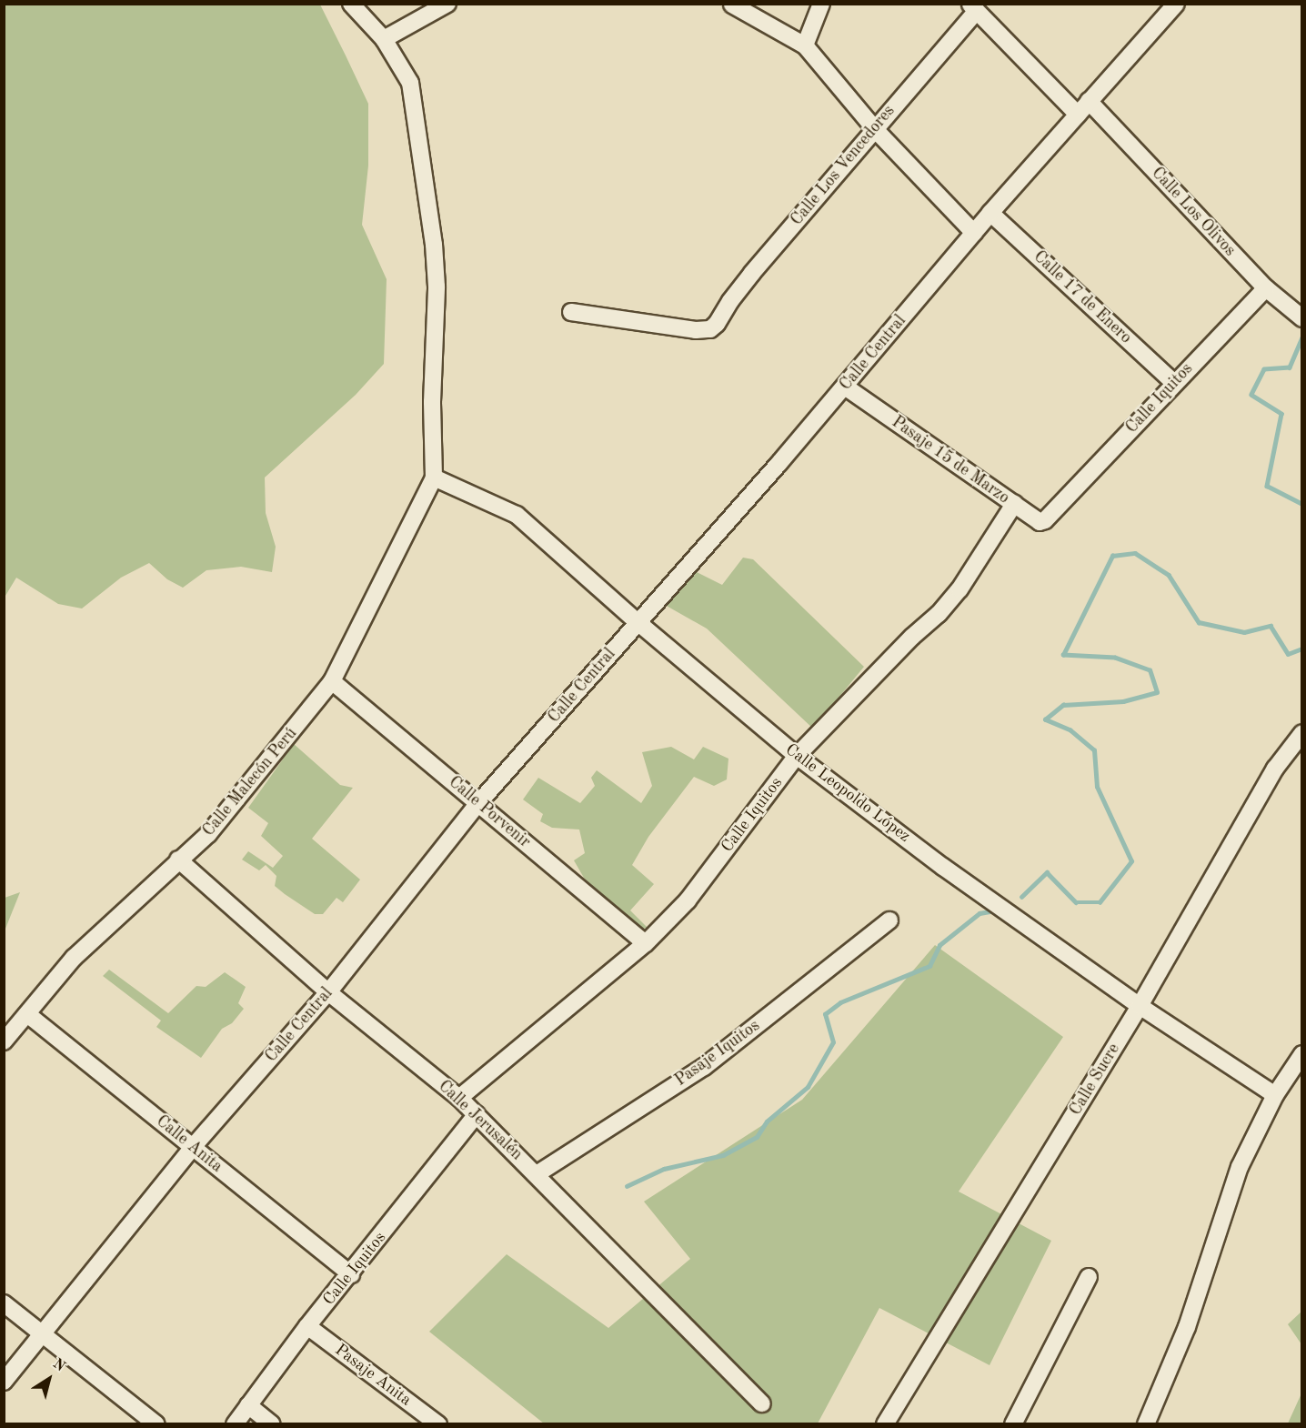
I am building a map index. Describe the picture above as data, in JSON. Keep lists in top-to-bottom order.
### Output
{
  "streets": {
    "street": [
      "Calle Los Vencedores",
      "Calle Los Olivos",
      "Calle 17 de Enero",
      "Calle Central",
      "Calle Iquitos",
      "Pasaje 15 de Marzo",
      "Calle Malecón Perú",
      "Calle Leopoldo López",
      "Calle Porvenir",
      "Pasaje Iquitos",
      "Calle Sucre",
      "Calle Jerusalén",
      "Calle Anita",
      "Pasaje Anita"
    ]
  },
  "crossings": [
    ["Calle Los Olivos", "Calle Central"],
    ["Calle Los Olivos", "Calle Iquitos"],
    ["Calle 17 de Enero", "Calle Central"],
    ["Calle 17 de Enero", "Calle Iquitos"],
    ["Calle Central", "Pasaje 15 de Marzo"],
    ["Calle Central", "Calle Leopoldo López"],
    ["Calle Central", "Calle Porvenir"],
    ["Calle Central", "Calle Jerusalén"],
    ["Calle Central", "Calle Anita"],
    ["Calle Iquitos", "Pasaje 15 de Marzo"],
    ["Calle Iquitos", "Calle Leopoldo López"],
    ["Calle Iquitos", "Calle Porvenir"],
    ["Calle Iquitos", "Calle Jerusalén"],
    ["Calle Iquitos", "Calle Anita"],
    ["Calle Iquitos", "Pasaje Anita"],
    ["Calle Malecón Perú", "Calle Leopoldo López"],
    ["Calle Malecón Perú", "Calle Porvenir"],
    ["Calle Malecón Perú", "Calle Jerusalén"],
    ["Calle Malecón Perú", "Calle Anita"],
    ["Calle Leopoldo López", "Calle Sucre"],
    ["Pasaje Iquitos", "Calle Jerusalén"]
  ],
  "north": "top right"
}
